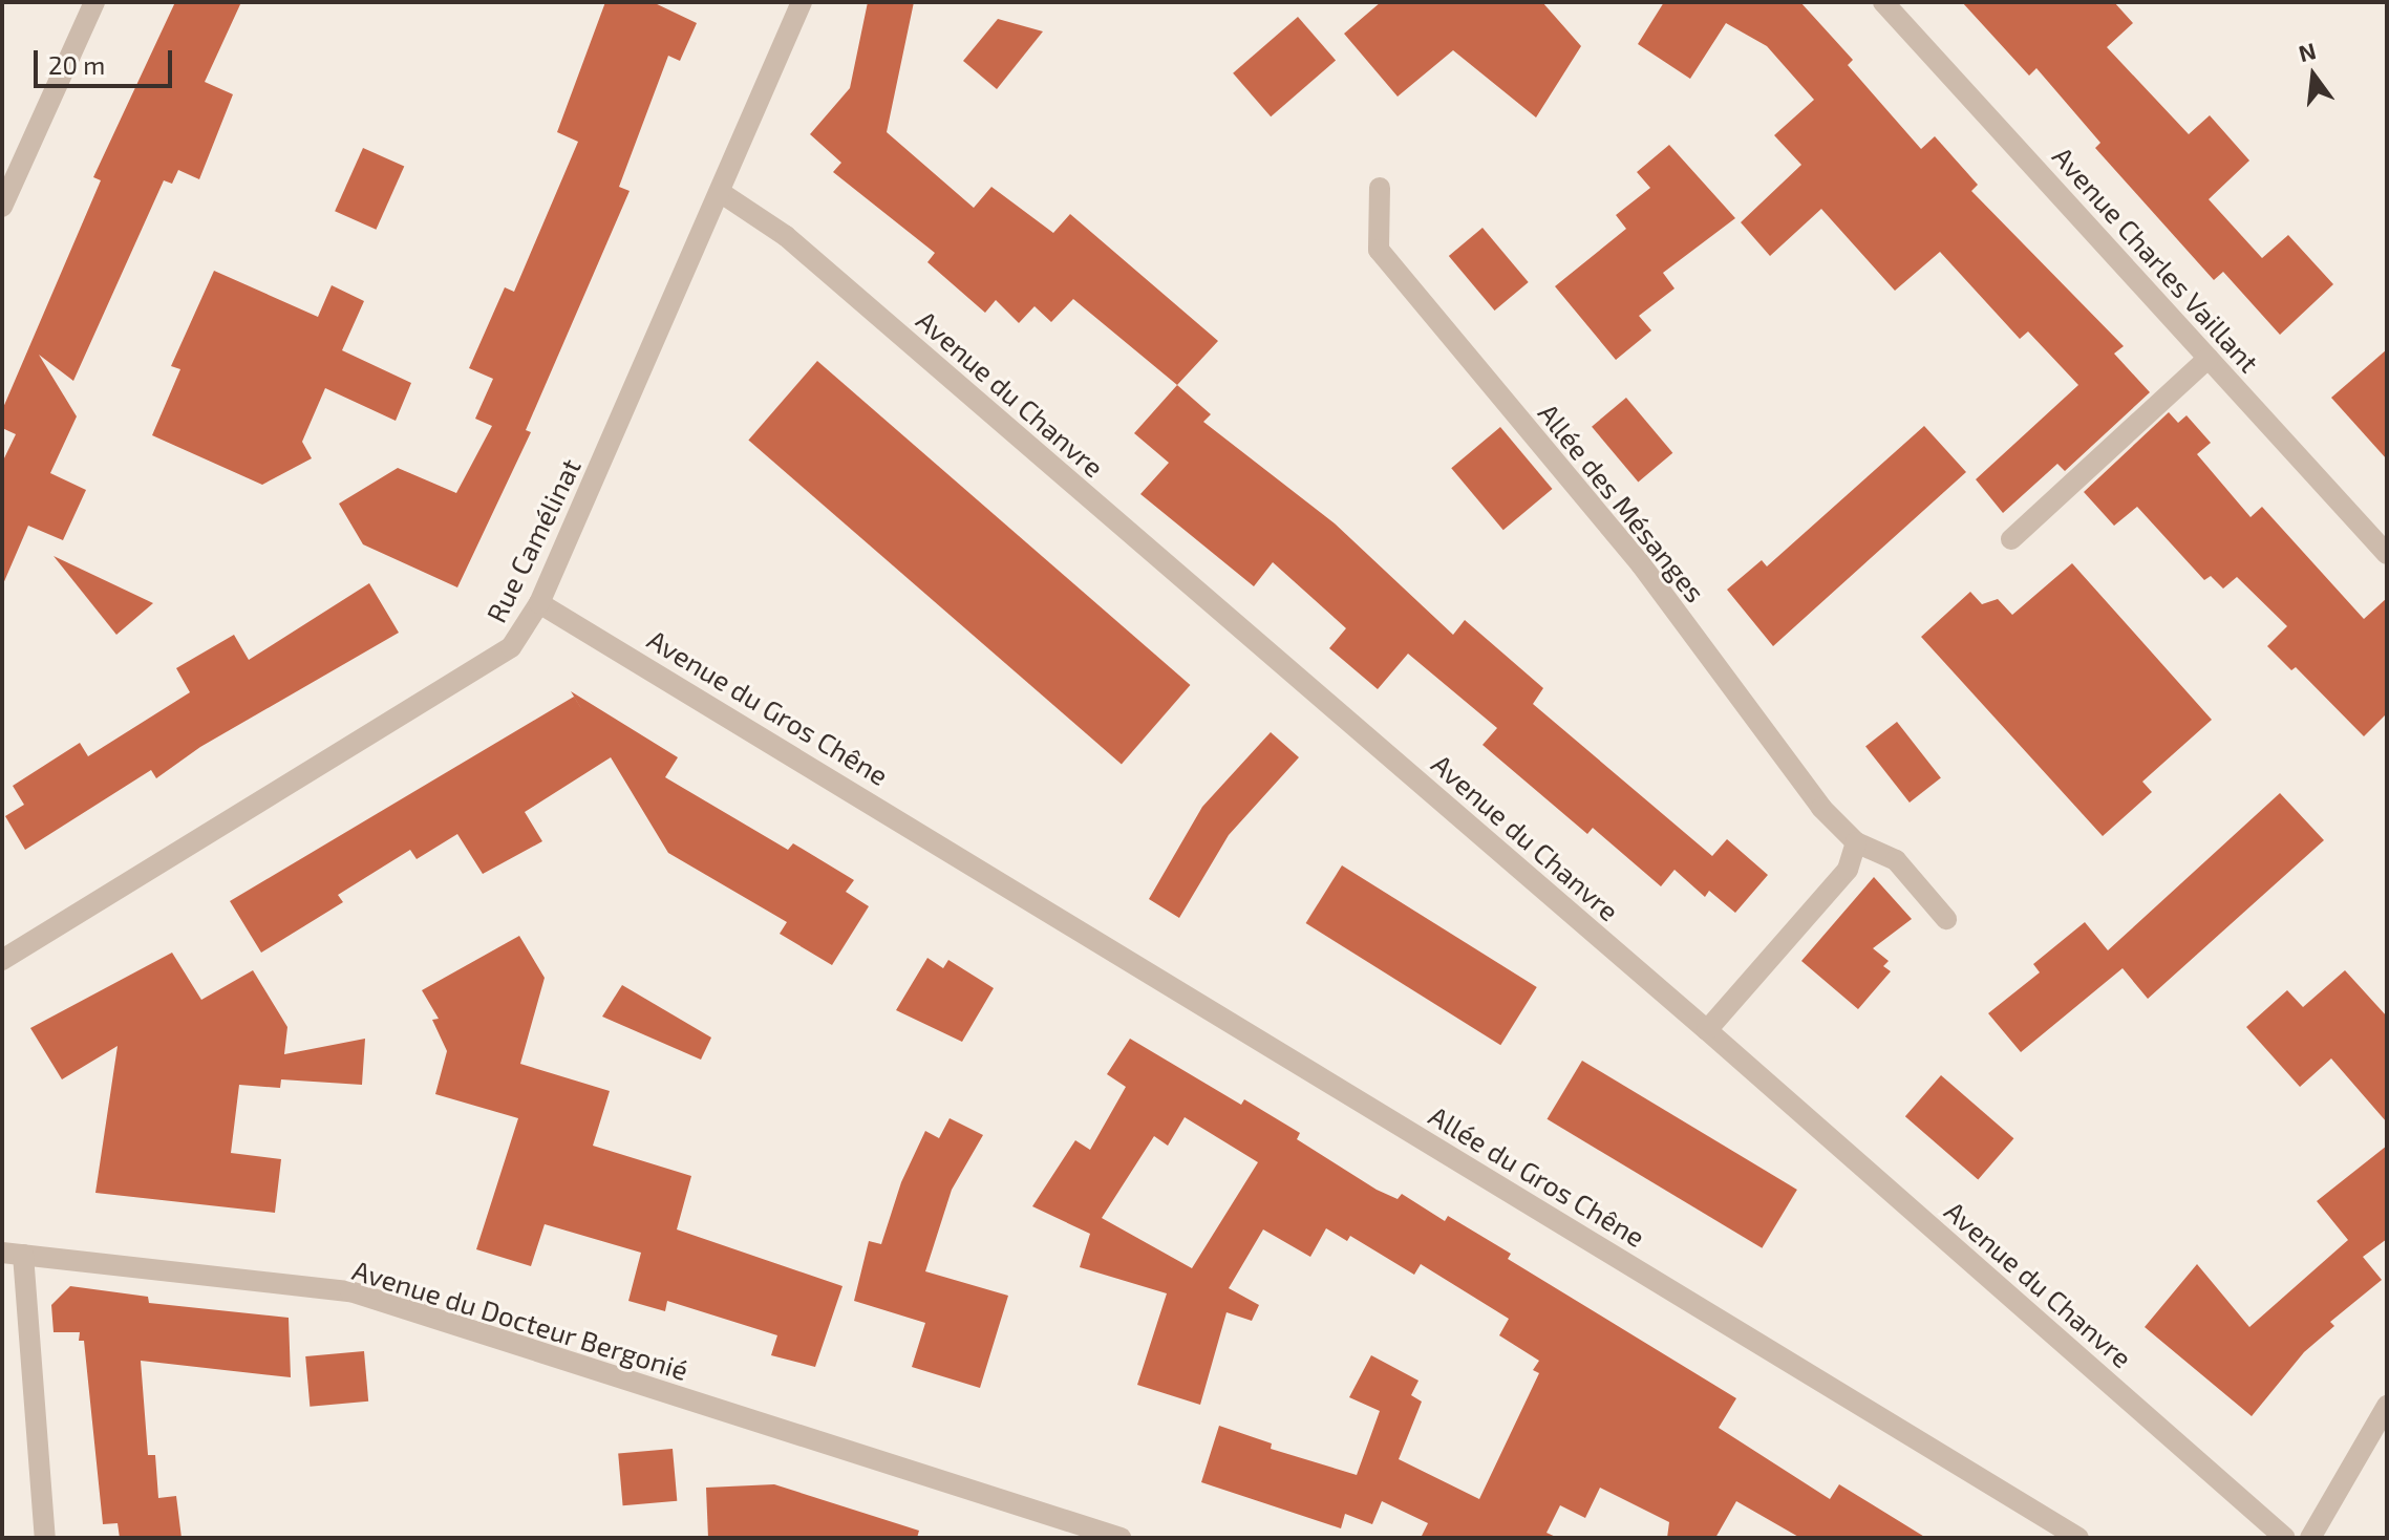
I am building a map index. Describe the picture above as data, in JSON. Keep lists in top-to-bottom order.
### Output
{
  "streets": {
    "street": [
      "Avenue Charles Vaillant",
      "Avenue du Chanvre",
      "Allée des Mésanges",
      "Rue Camélinat",
      "Avenue du Gros Chêne",
      "Allée du Gros Chêne",
      "Avenue du Docteur Bergonié"
    ]
  },
  "crossings": [
    ["Avenue du Chanvre", "Rue Camélinat"],
    ["Rue Camélinat", "Avenue du Gros Chêne"],
    ["Avenue du Gros Chêne", "Allée du Gros Chêne"]
  ],
  "scale_bar": "20 m",
  "north": "top"
}
